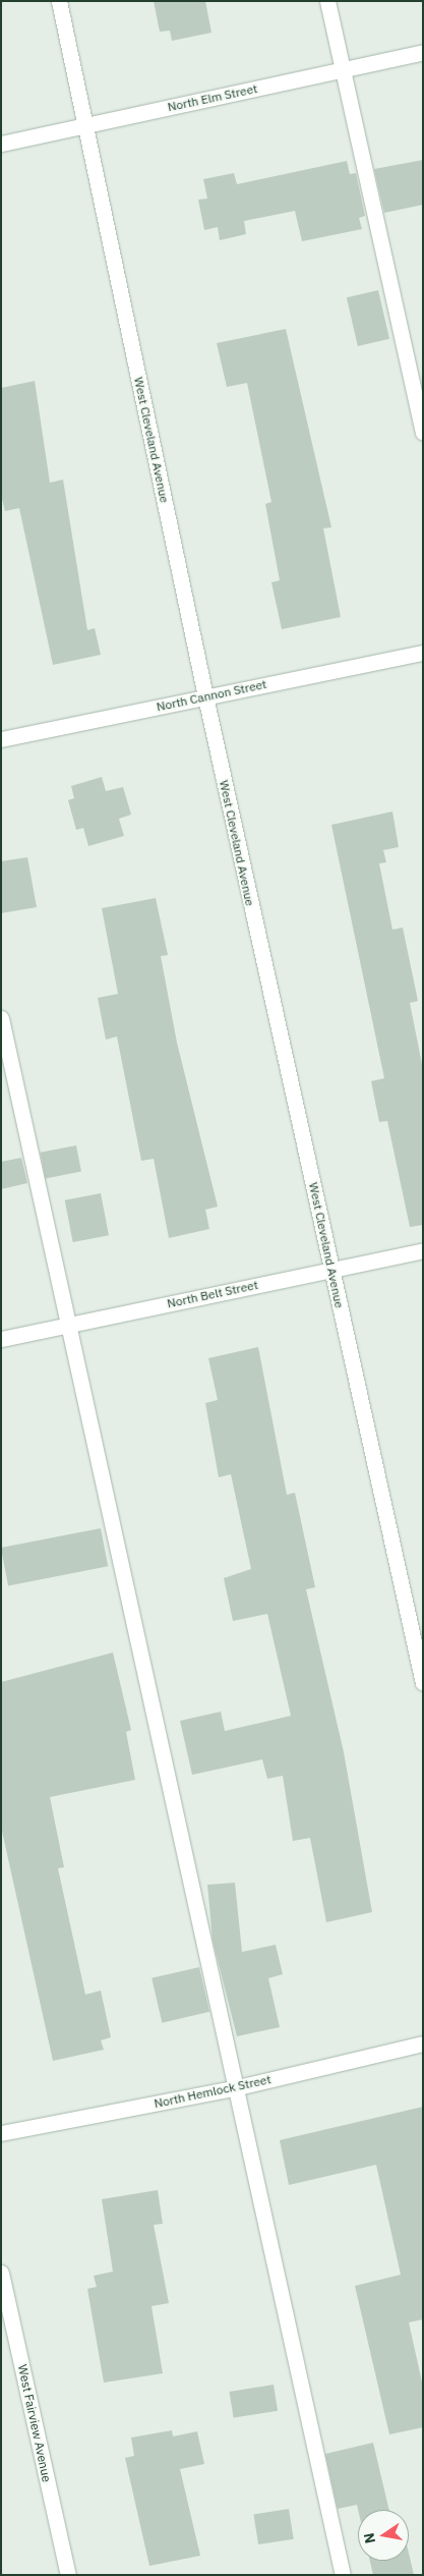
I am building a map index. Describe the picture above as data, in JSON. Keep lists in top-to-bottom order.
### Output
{
  "streets": {
    "street": [
      "North Elm Street",
      "West Cleveland Avenue",
      "North Cannon Street",
      "North Belt Street",
      "North Hemlock Street",
      "West Fairview Avenue"
    ]
  },
  "crossings": [
    ["North Elm Street", "West Cleveland Avenue"],
    ["West Cleveland Avenue", "North Cannon Street"],
    ["West Cleveland Avenue", "North Belt Street"]
  ],
  "north": "left"
}
